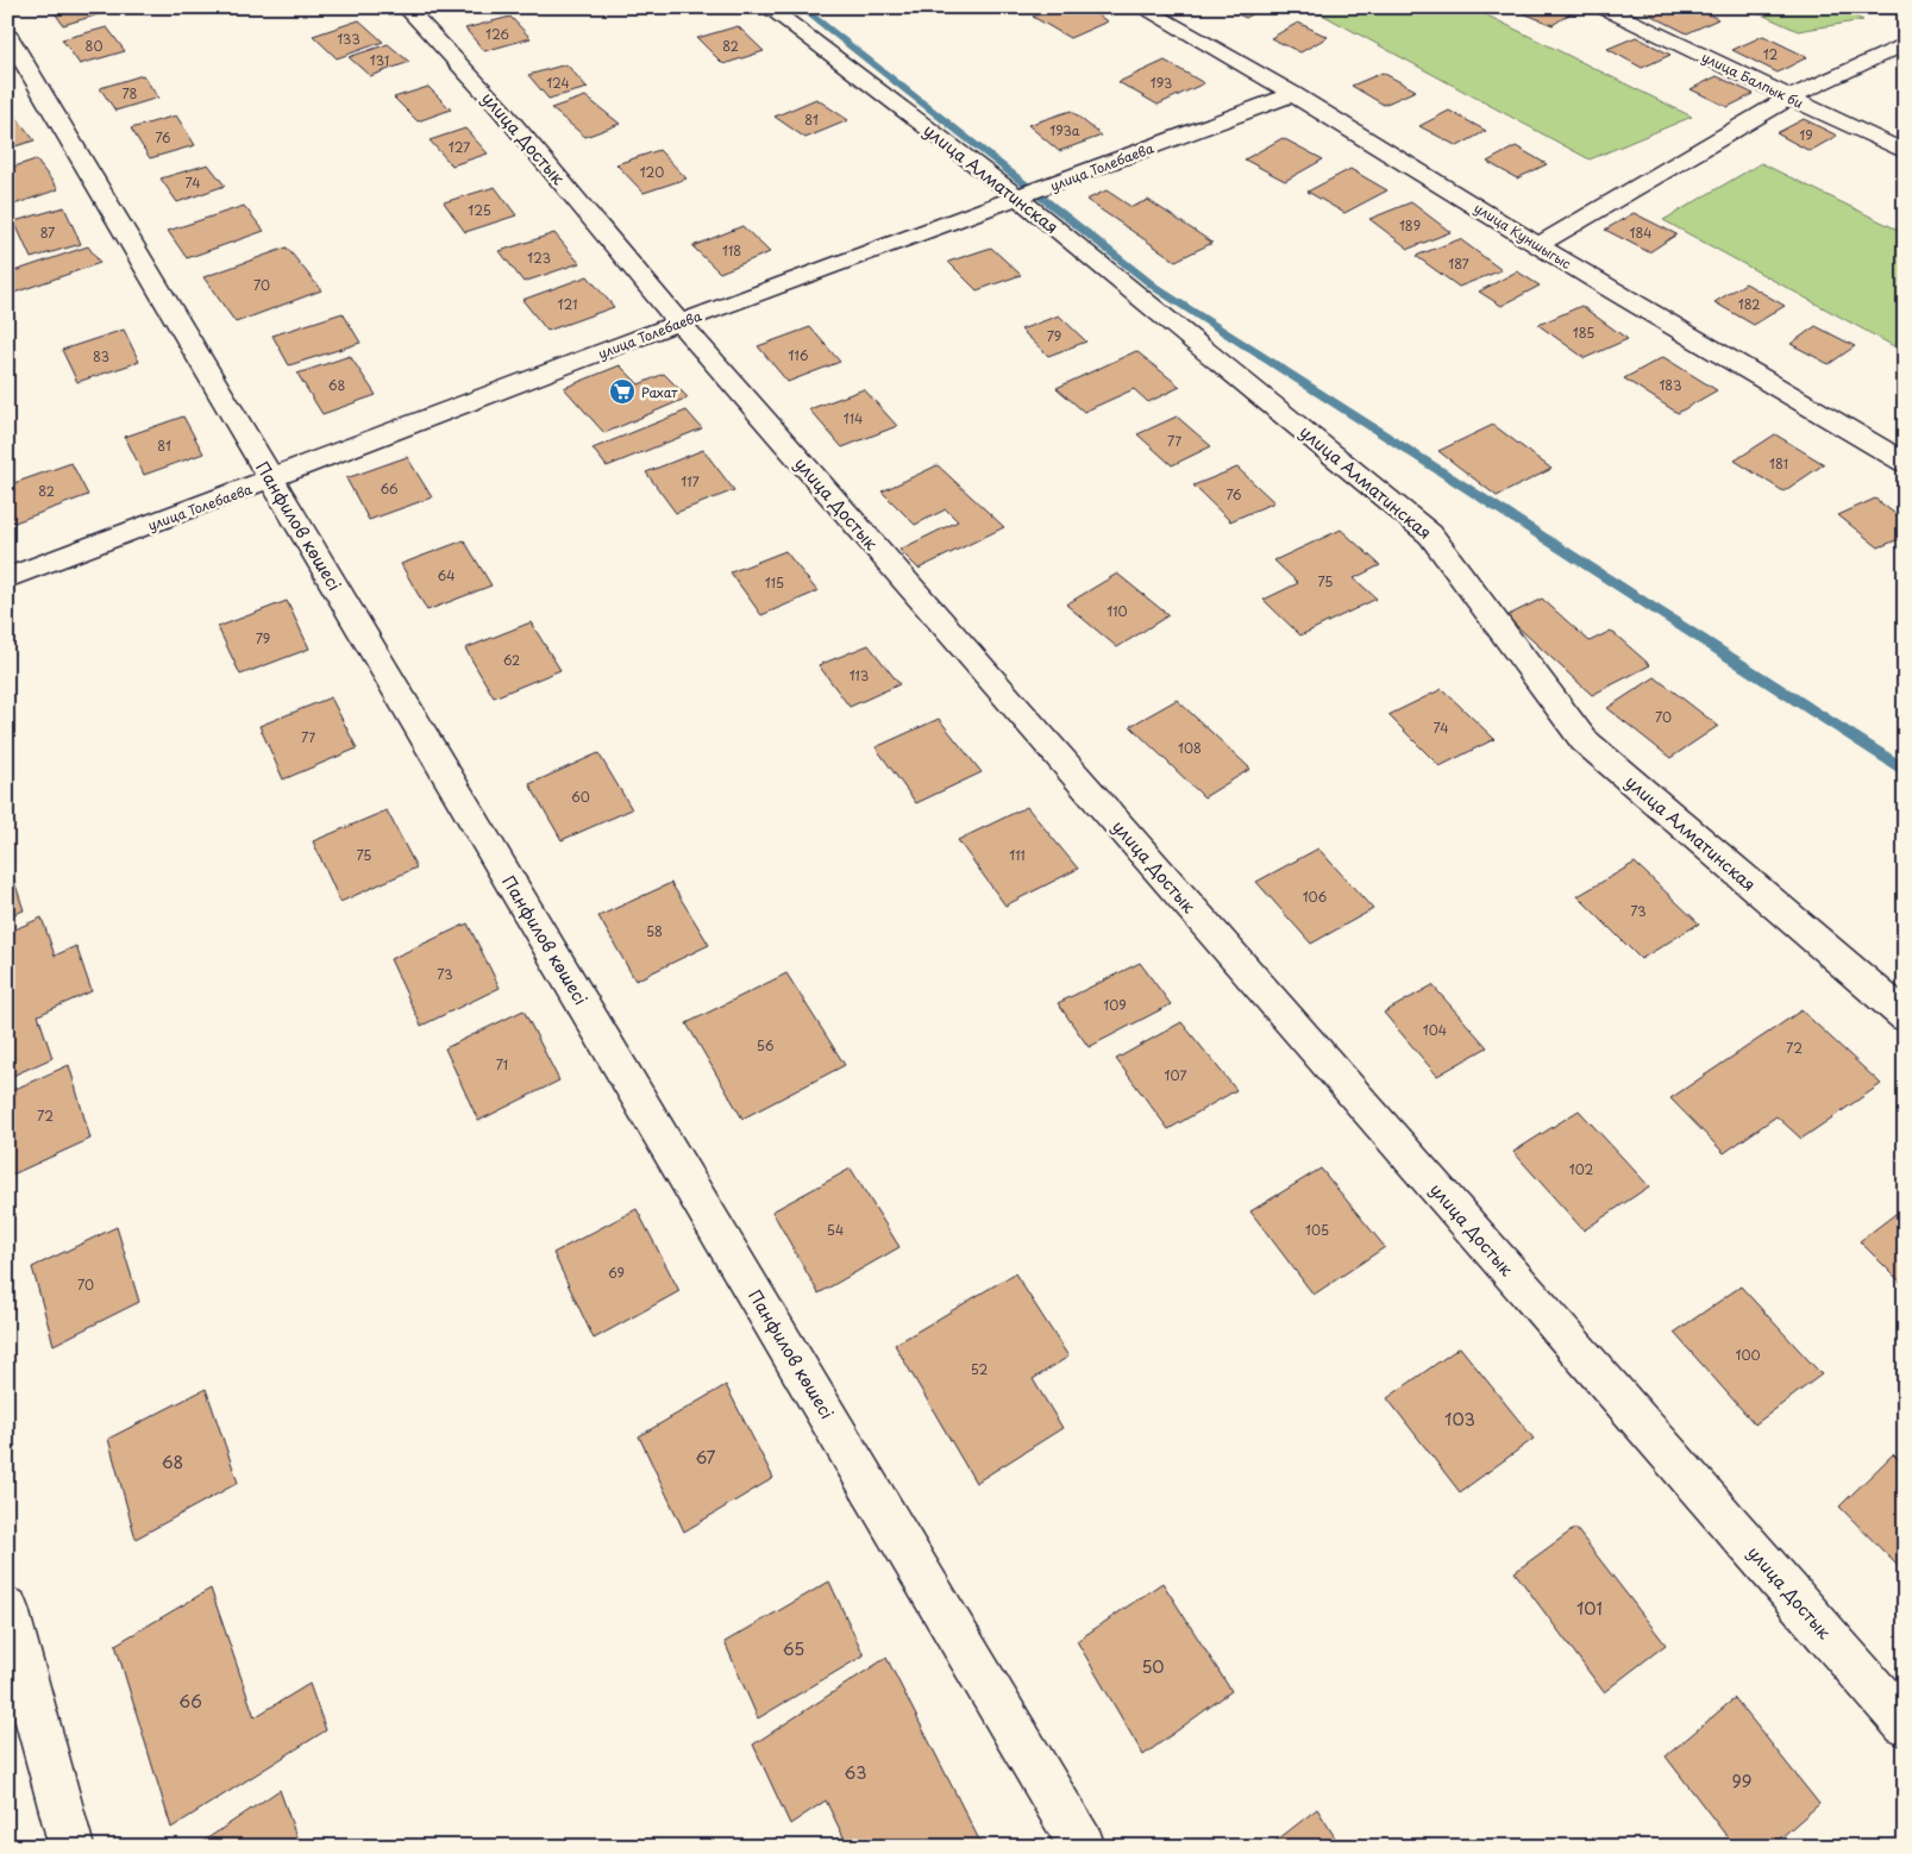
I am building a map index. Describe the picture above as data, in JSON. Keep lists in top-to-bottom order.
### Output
{
  "streets": {
    "street": [
      "улица Балпык би",
      "улица Достык",
      "улица Толебаева",
      "улица Алматинская",
      "улица Куншыгыс",
      "Панфилов көшесі"
    ]
  },
  "crossings": [
    ["улица Достык", "улица Толебаева"],
    ["улица Толебаева", "улица Алматинская"],
    ["улица Толебаева", "улица Куншыгыс"],
    ["улица Толебаева", "Панфилов көшесі"]
  ],
  "places": {
    "supermarket": ["Рахат"]
  },
  "house_numbers": [
    "126",
    "133",
    "80",
    "82",
    "12",
    "131",
    "124",
    "193",
    "78",
    "81",
    "193а",
    "19",
    "76",
    "127",
    "120",
    "74",
    "125",
    "189",
    "87",
    "184",
    "118",
    "123",
    "187",
    "70",
    "121",
    "182",
    "185",
    "79",
    "116",
    "83",
    "68",
    "183",
    "114",
    "77",
    "81",
    "181",
    "117",
    "66",
    "82",
    "76",
    "64",
    "75",
    "115",
    "110",
    "79",
    "62",
    "113",
    "70",
    "74",
    "77",
    "108",
    "60",
    "75",
    "111",
    "106",
    "73",
    "58",
    "73",
    "109",
    "104",
    "56",
    "72",
    "71",
    "107",
    "72",
    "102",
    "54",
    "105",
    "69",
    "70",
    "100",
    "52",
    "103",
    "67",
    "68",
    "101",
    "65",
    "50",
    "66",
    "63",
    "99"
  ]
}
